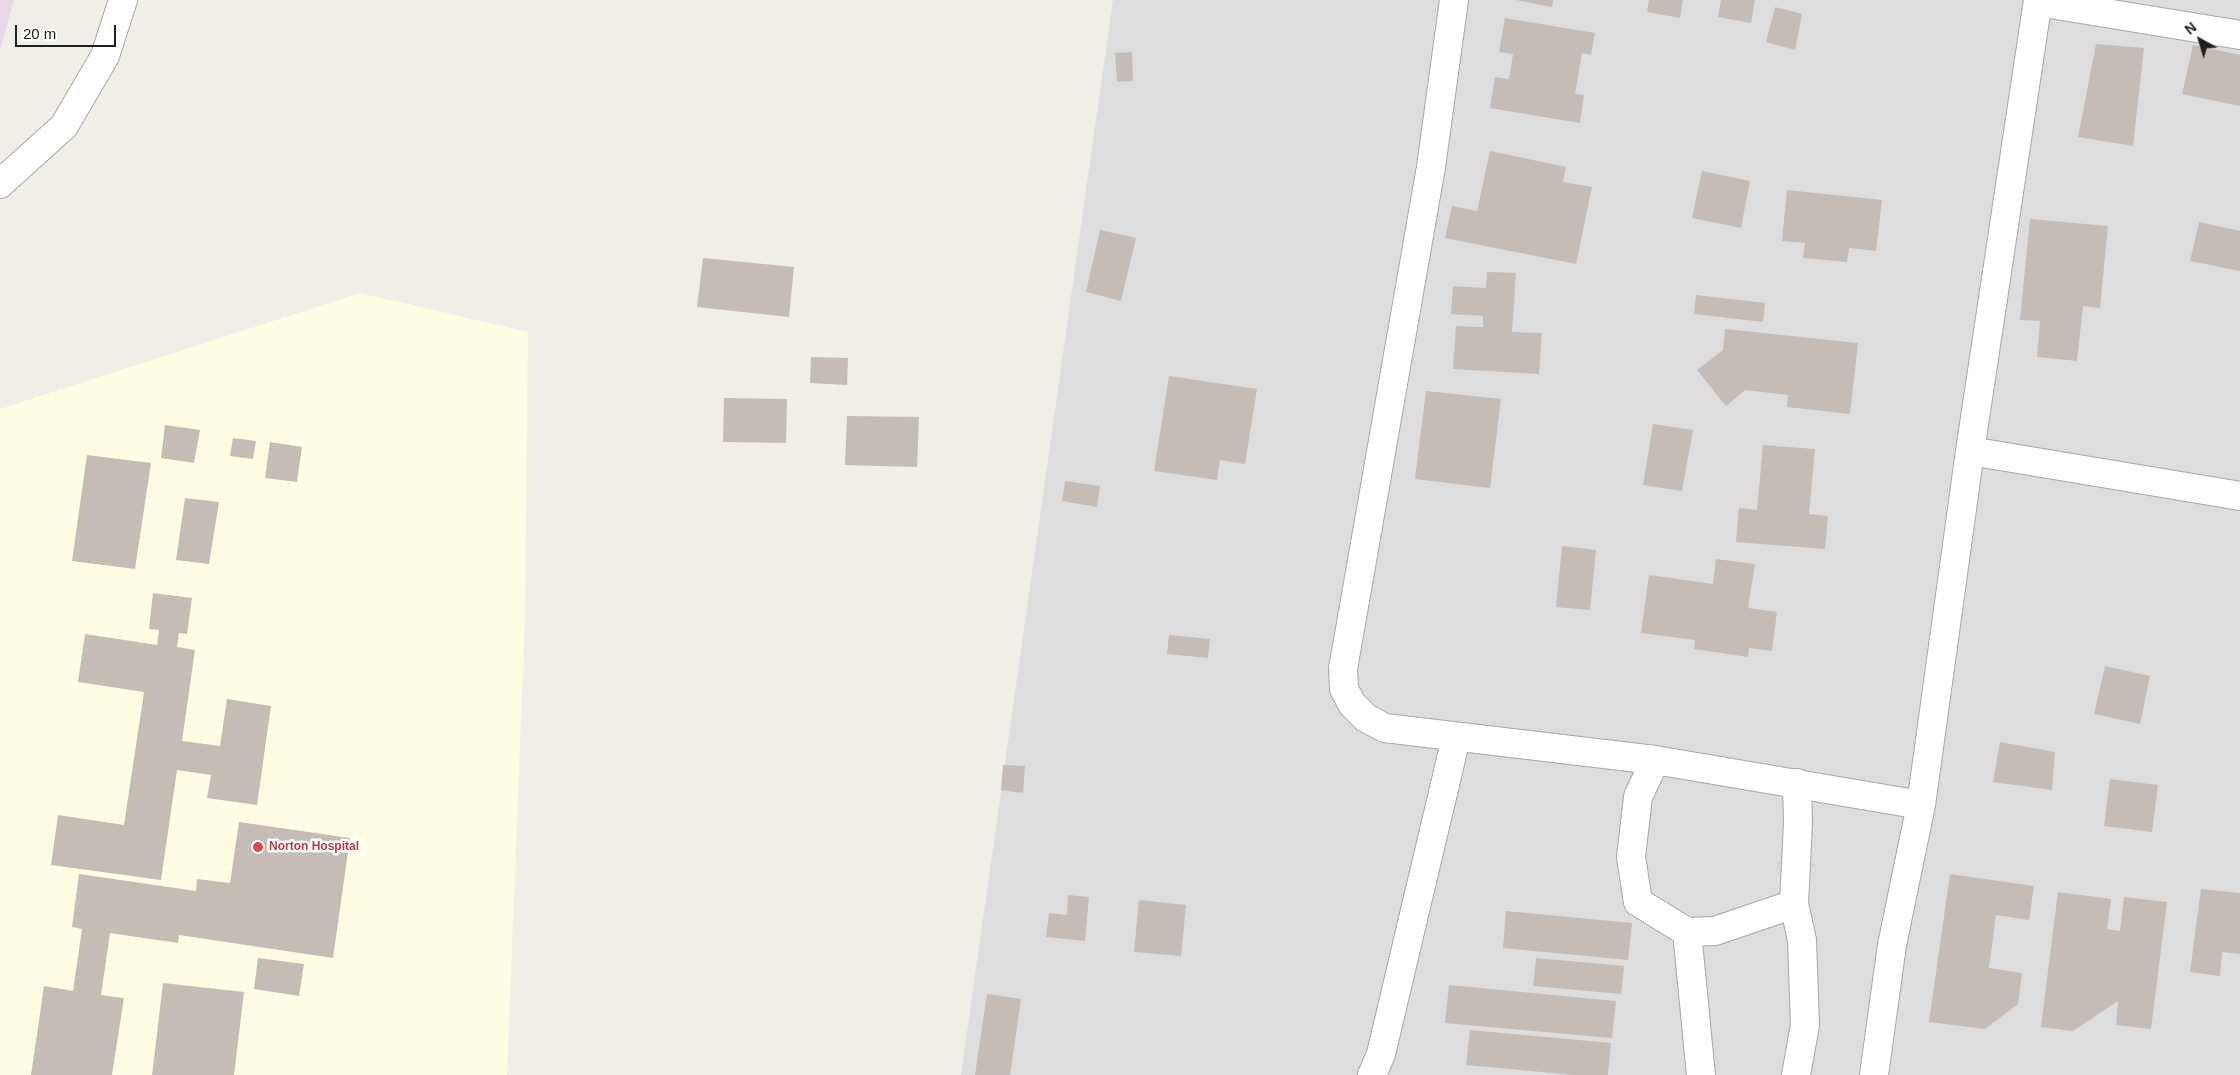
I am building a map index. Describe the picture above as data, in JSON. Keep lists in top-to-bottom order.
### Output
{
  "places": ["Norton Hospital"],
  "scale_bar": "20 m",
  "north": "top left"
}
